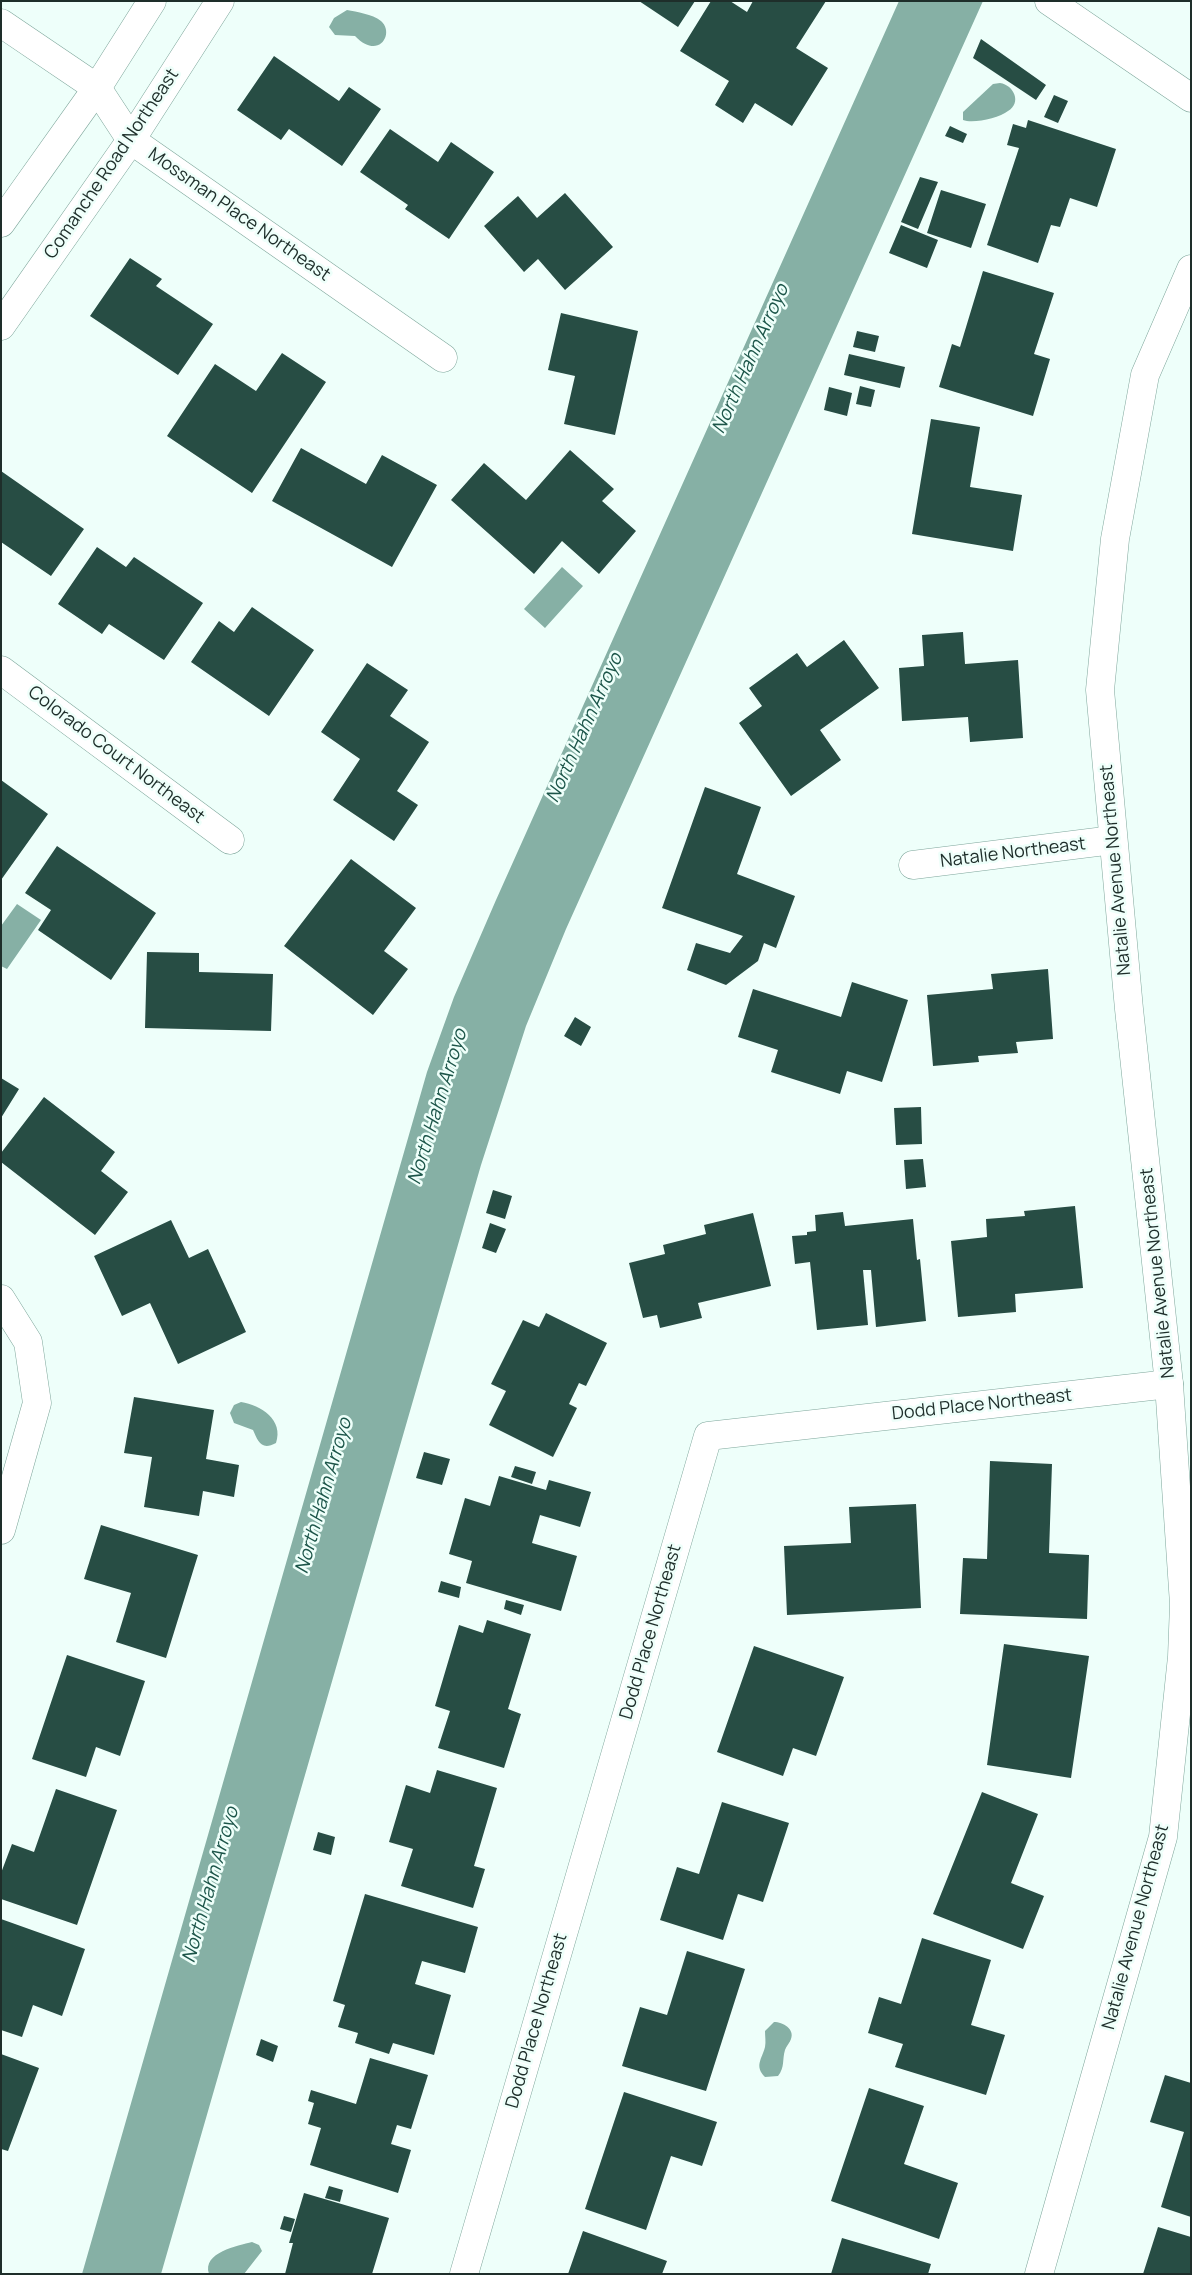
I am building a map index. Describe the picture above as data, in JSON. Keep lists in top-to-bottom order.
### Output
{
  "streets": {
    "street": [
      "Comanche Road Northeast",
      "Mossman Place Northeast",
      "Colorado Court Northeast",
      "Natalie Northeast",
      "Natalie Avenue Northeast",
      "Dodd Place Northeast"
    ]
  },
  "crossings": [
    ["Comanche Road Northeast", "Mossman Place Northeast"],
    ["Natalie Northeast", "Natalie Avenue Northeast"],
    ["Natalie Avenue Northeast", "Dodd Place Northeast"]
  ],
  "water": ["North Hahn Arroyo"]
}
